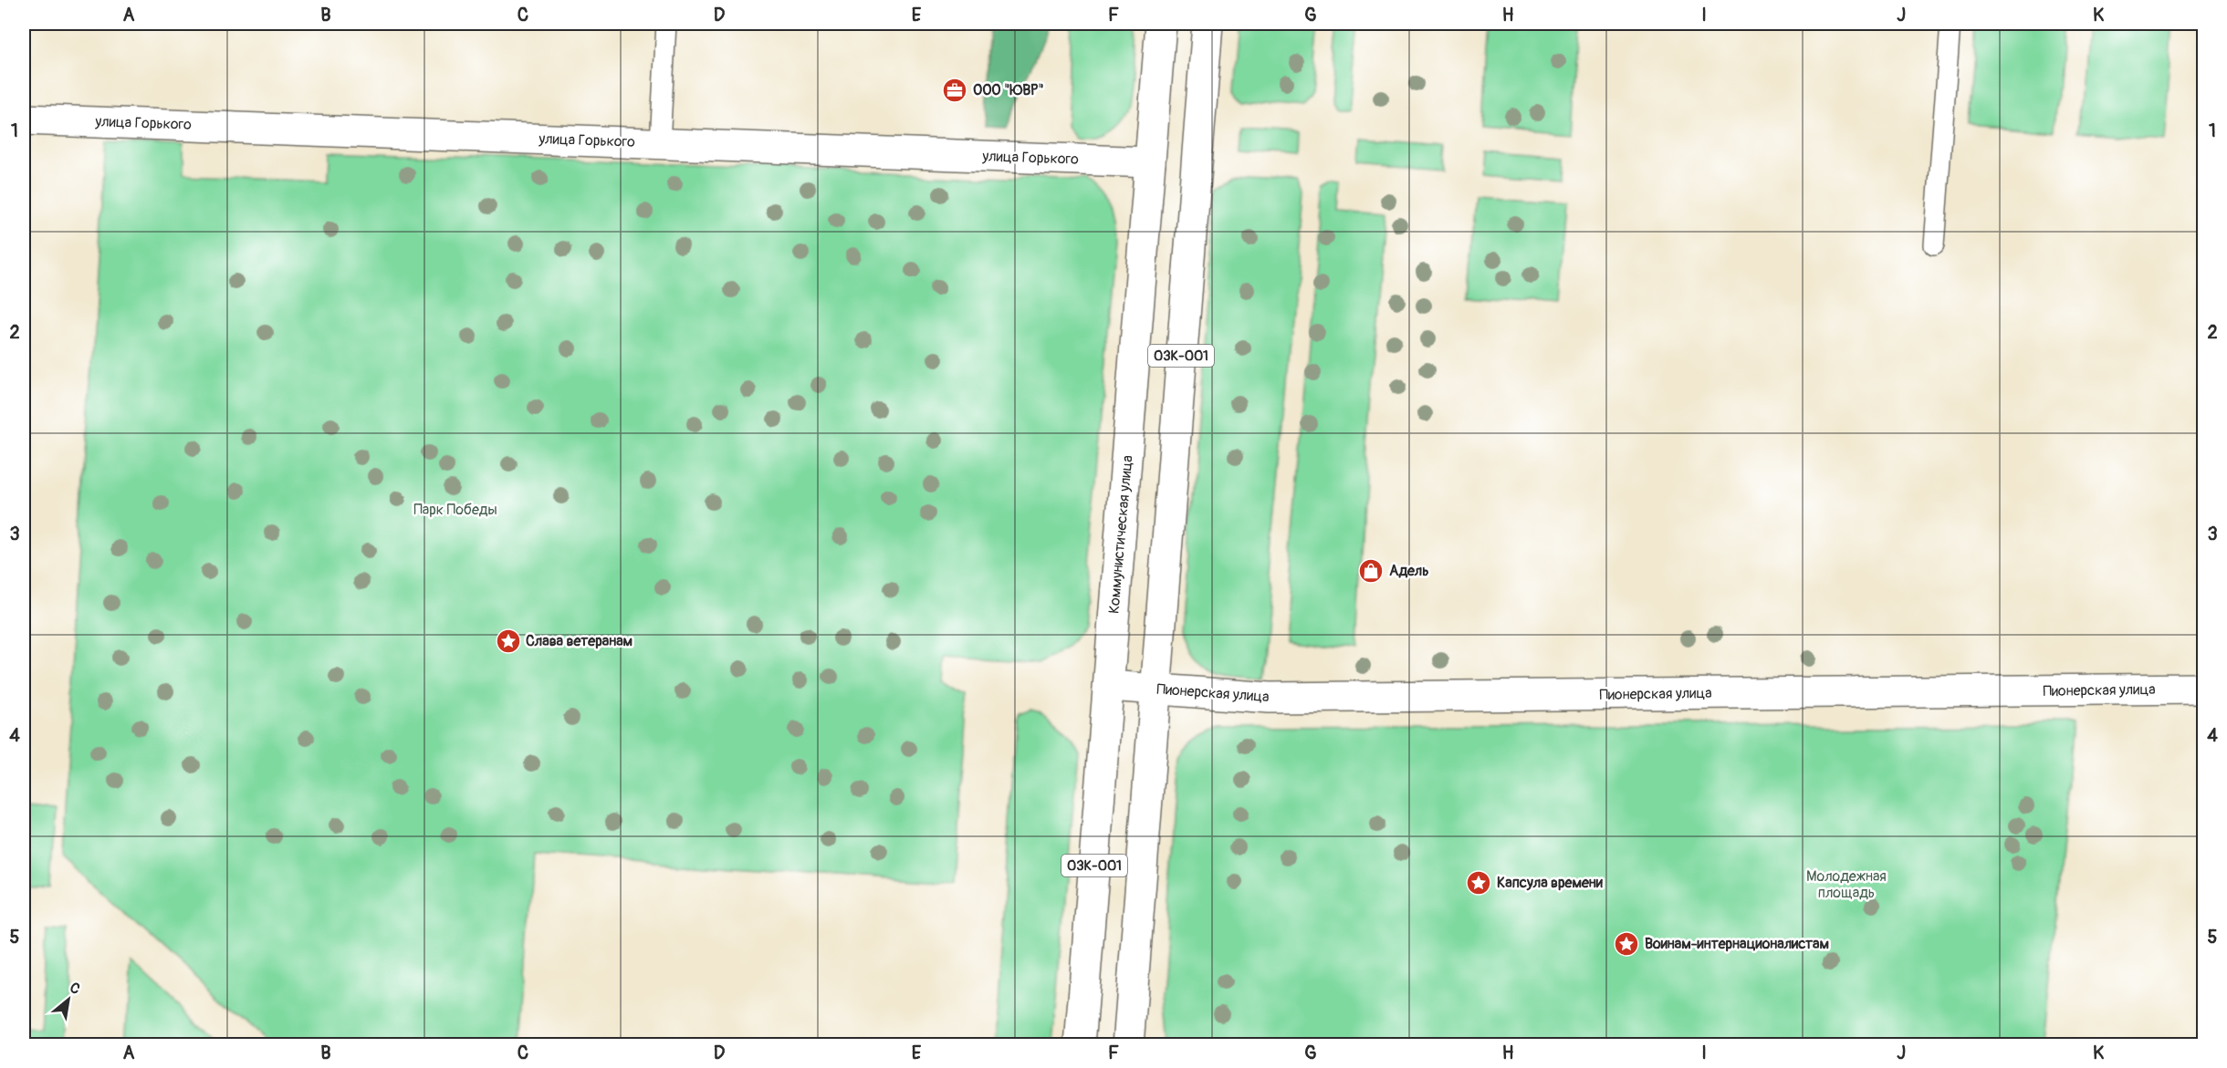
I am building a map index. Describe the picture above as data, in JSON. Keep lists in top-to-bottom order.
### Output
{
  "streets": {
    "street": [
      "улица Горького",
      "03К-001",
      "Коммунистическая улица",
      "Пионерская улица"
    ]
  },
  "crossings": [
    ["улица Горького", "Коммунистическая улица"],
    ["03К-001", "Пионерская улица"],
    ["Коммунистическая улица", "Пионерская улица"]
  ],
  "parks": ["Парк Победы", "Молодежная площадь"],
  "places": {
    "office": ["ООО \"ЮВР\""],
    "shop": ["Адель"],
    "place": ["Слава ветеранам", "Капсула времени", "Воинам-интернационалистам"]
  },
  "north": "top right",
  "grid": {
    "columns": [
      "A",
      "B",
      "C",
      "D",
      "E",
      "F",
      "G",
      "H",
      "I",
      "J",
      "K"
    ],
    "rows": [
      "1",
      "2",
      "3",
      "4",
      "5"
    ]
  }
}
